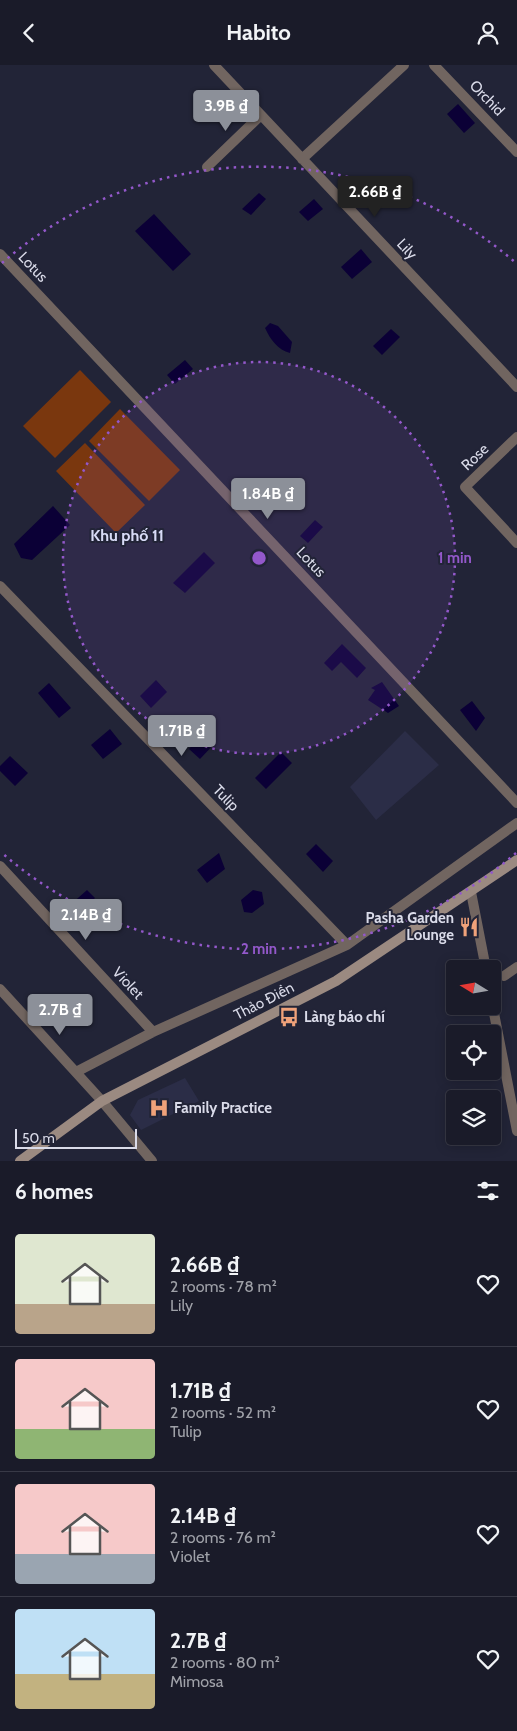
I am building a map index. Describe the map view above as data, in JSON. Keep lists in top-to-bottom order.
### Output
{
  "streets": {
    "main road": ["Thảo Điền"],
    "street": [
      "Orchid",
      "Lily",
      "Lotus",
      "Rose",
      "Tulip",
      "Violet"
    ]
  },
  "districts": ["Khu phố 11"],
  "places": {
    "restaurant": ["Pasha Garden Lounge"],
    "bus stop": ["Làng báo chí"],
    "hospital": ["Family Practice"]
  },
  "scale_bar": "50 m",
  "north": "left",
  "page": {
    "header": "Habito",
    "price": [
      "3.9B ₫",
      "2.66B ₫",
      "1.84B ₫",
      "1.71B ₫",
      "2.14B ₫",
      "2.7B ₫"
    ],
    "scale": "50 m",
    "heading": "6 homes",
    "list": [
      {
        "name": "2.66B ₫",
        "note": "2 rooms · 78 m² · Lily"
      },
      {
        "name": "1.71B ₫",
        "note": "2 rooms · 52 m² · Tulip"
      },
      {
        "name": "2.14B ₫",
        "note": "2 rooms · 76 m² · Violet"
      },
      {
        "name": "2.7B ₫",
        "note": "2 rooms · 80 m² · Mimosa"
      }
    ]
  },
  "rings": ["1 min", "2 min"]
}
